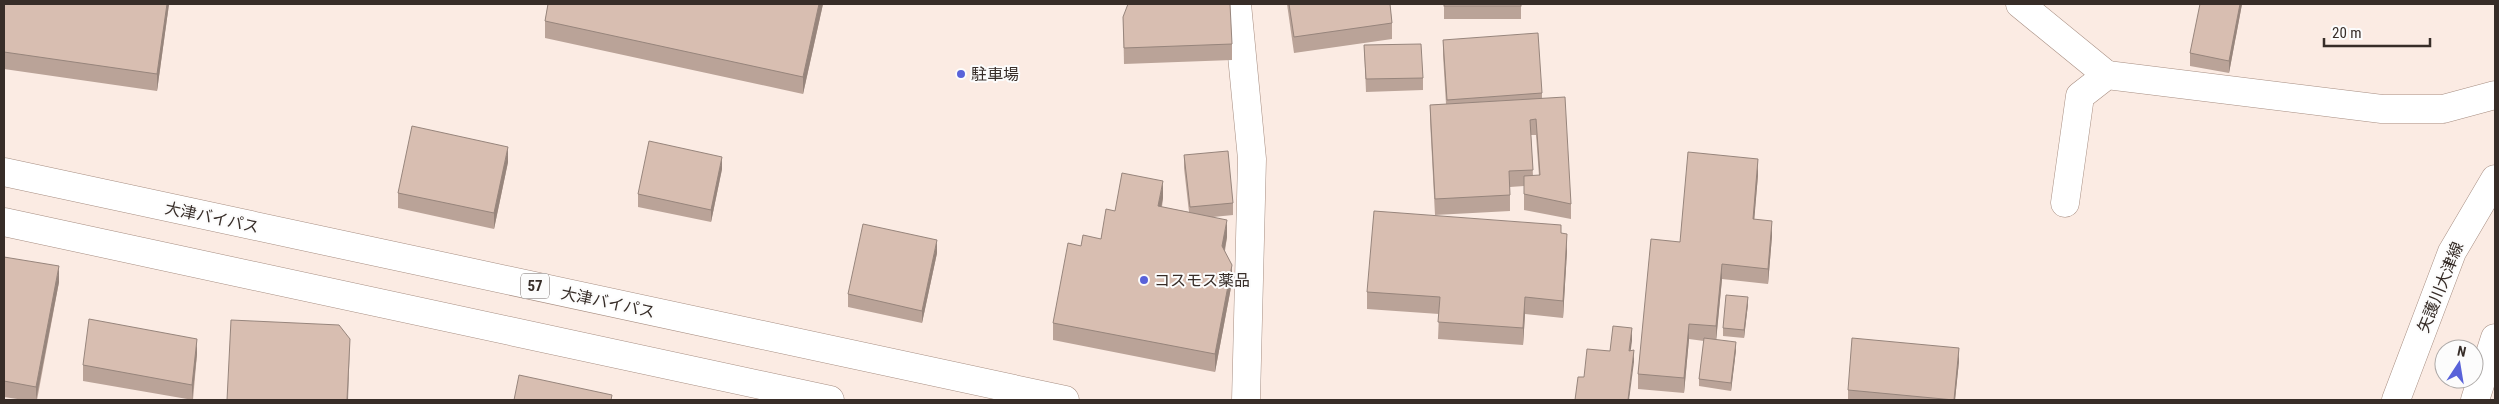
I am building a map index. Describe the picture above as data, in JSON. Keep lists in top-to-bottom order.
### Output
{
  "streets": {
    "main road": ["大津バイパス", "57", "矢護川大津線"]
  },
  "places": ["駐車場", "コスモス薬品"],
  "scale_bar": "20 m",
  "north": "top"
}
